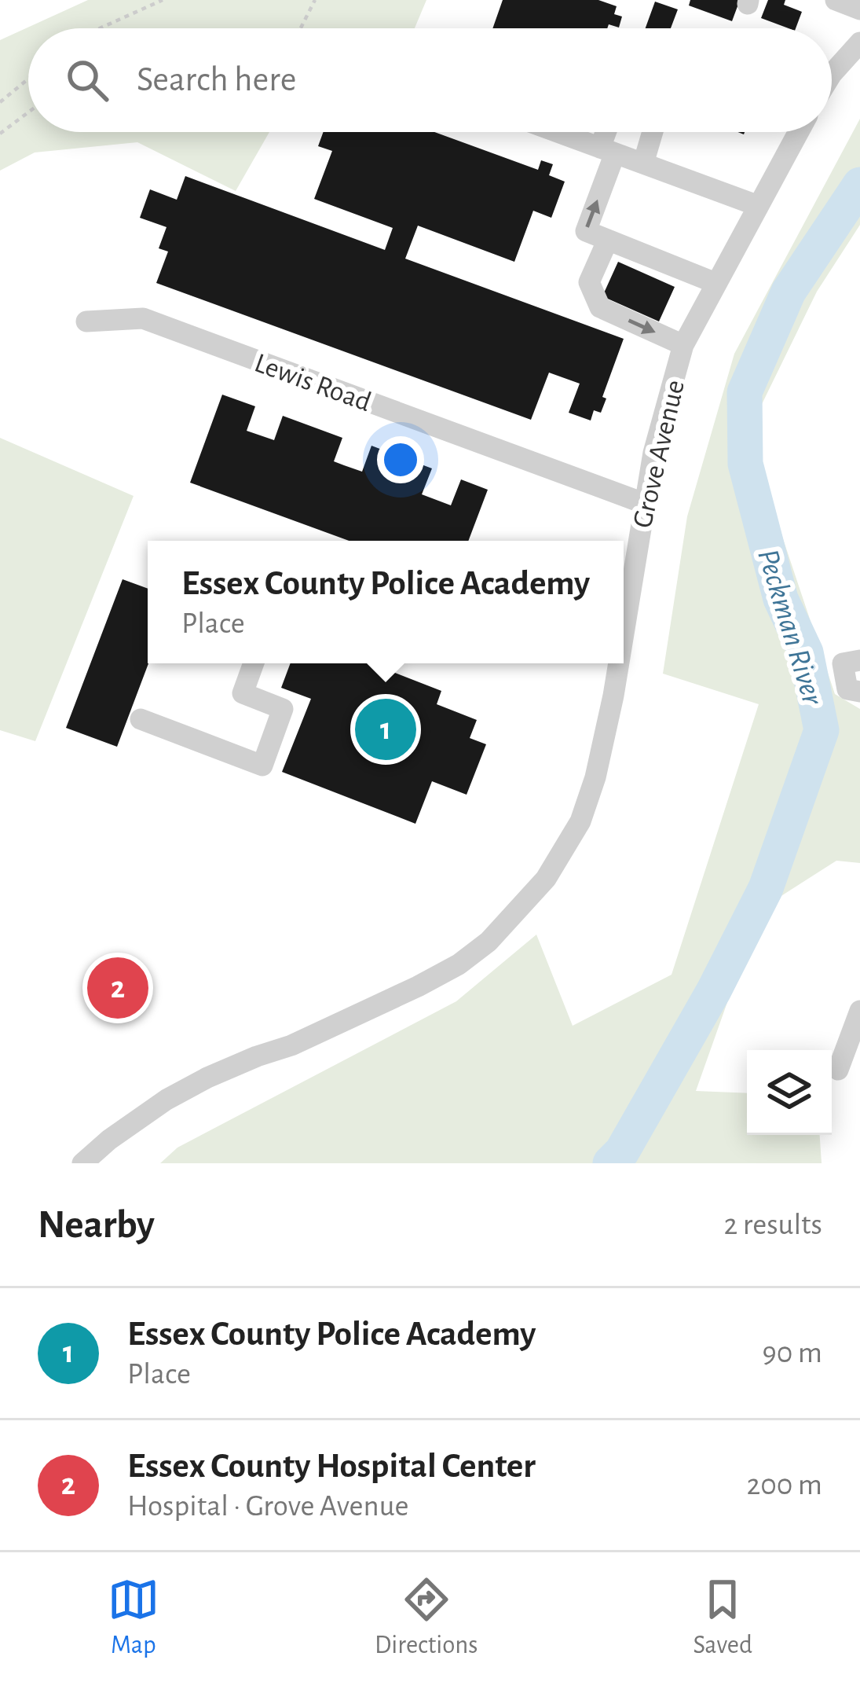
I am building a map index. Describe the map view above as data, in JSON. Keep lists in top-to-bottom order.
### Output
{
  "streets": {
    "street": ["Lewis Road", "Grove Avenue"]
  },
  "crossings": [
    ["Lewis Road", "Grove Avenue"]
  ],
  "water": ["Peckman River"],
  "page": {
    "search": "Search here",
    "popup": ["Essex County Police Academy", "Place"],
    "pins": ["1", "2"],
    "heading": ["Nearby", "2 results"],
    "list": [
      {
        "mark": "1",
        "name": "Essex County Police Academy",
        "note": "Place",
        "value": "90 m"
      },
      {
        "mark": "2",
        "name": "Essex County Hospital Center",
        "note": "Hospital · Grove Avenue",
        "value": "200 m"
      }
    ],
    "nav": ["Map", "Directions", "Saved"]
  }
}
